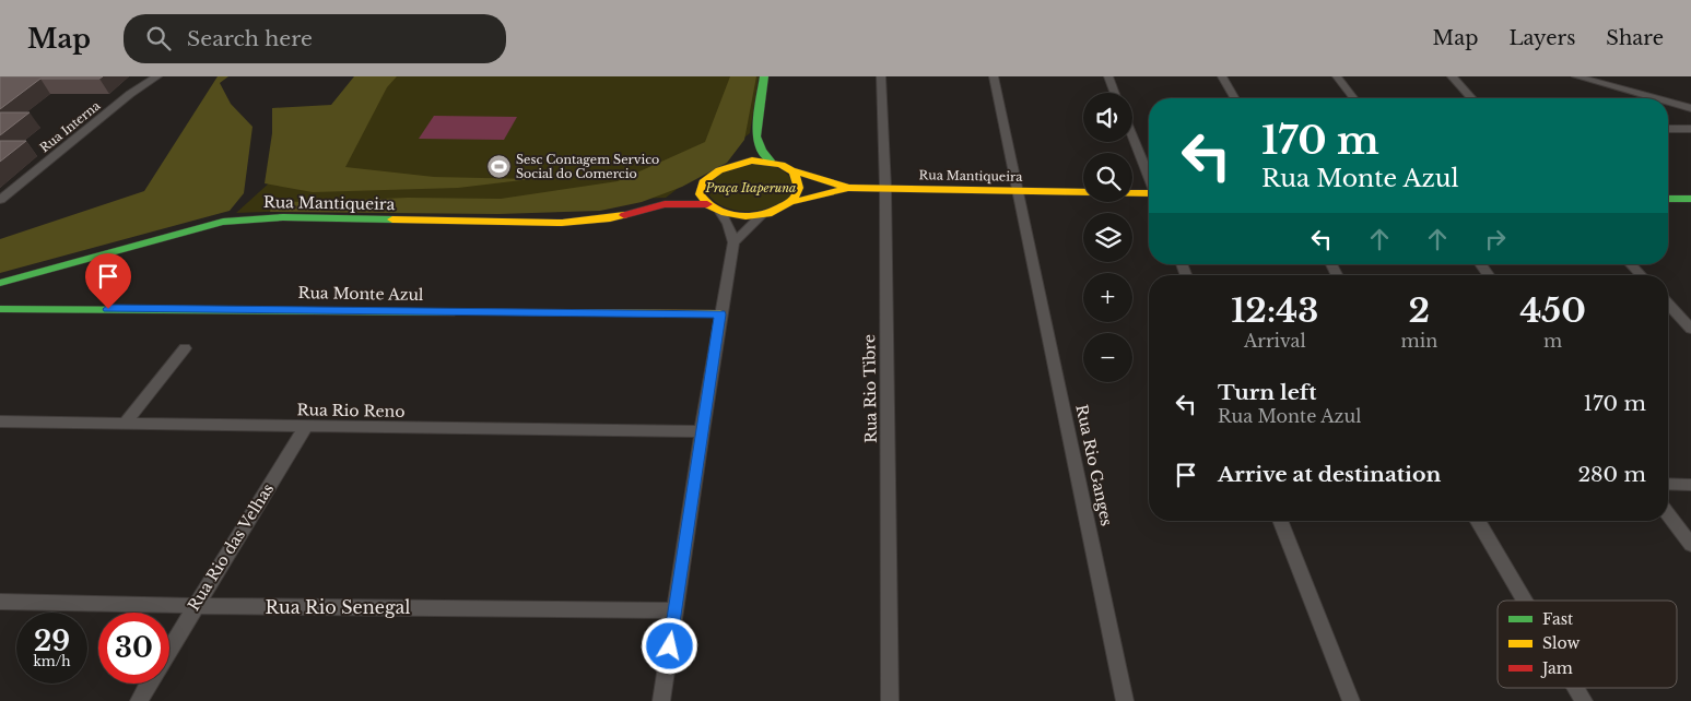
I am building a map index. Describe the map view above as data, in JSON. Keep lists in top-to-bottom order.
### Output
{
  "streets": {
    "street": [
      "Rua Interna",
      "Rua Mantiqueira",
      "Rua Monte Azul",
      "Rua Rio Tibre",
      "Rua Rio Reno",
      "Rua Rio Ganges",
      "Rua Rio das Velhas",
      "Rua Rio Senegal"
    ]
  },
  "crossings": [
    ["Rua Mantiqueira", "Rua Rio Tibre"],
    ["Rua Mantiqueira", "Rua Rio Ganges"],
    ["Rua Rio Reno", "Rua Rio das Velhas"],
    ["Rua Rio das Velhas", "Rua Rio Senegal"]
  ],
  "parks": ["Praça Itaperuna"],
  "places": {
    "sports": ["Sesc Contagem Servico Social do Comercio"]
  },
  "legend": ["Fast", "Slow", "Jam"],
  "page": {
    "header": "Map",
    "search": "Search here",
    "nav": ["Map", "Layers", "Share"],
    "map_buttons": ["+", "−"],
    "turn": ["170 m", "Rua Monte Azul"],
    "eta": [
      "12:43",
      "Arrival",
      "2",
      "min",
      "450",
      "m"
    ],
    "list": [
      {
        "name": "Turn left",
        "note": "Rua Monte Azul",
        "value": "170 m"
      },
      {
        "name": "Arrive at destination",
        "value": "280 m"
      }
    ],
    "speed": "29 km/h",
    "limit": "30"
  }
}
